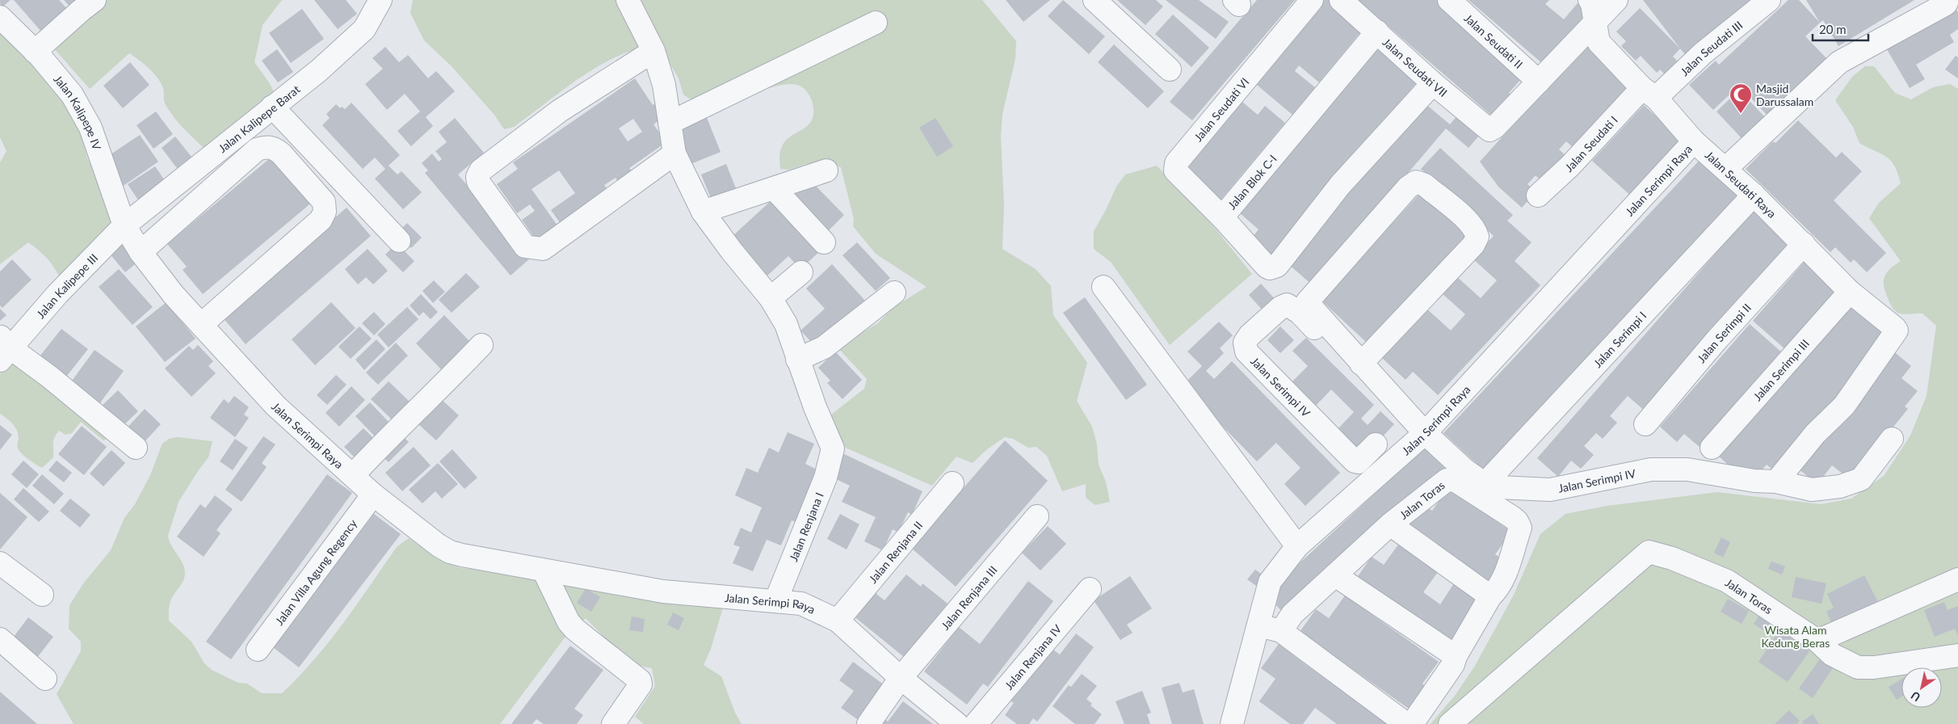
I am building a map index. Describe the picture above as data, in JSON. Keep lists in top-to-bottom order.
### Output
{
  "streets": {
    "street": [
      "Jalan Seudati II",
      "Jalan Seudati III",
      "Jalan Seudati VII",
      "Jalan Seudati VI",
      "Jalan Kalipepe IV",
      "Jalan Kalipepe Barat",
      "Jalan Seudati I",
      "Jalan Serimpi Raya",
      "Jalan Blok C-I",
      "Jalan Seudati Raya",
      "Jalan Kalipepe III",
      "Jalan Serimpi II",
      "Jalan Serimpi I",
      "Jalan Serimpi III",
      "Jalan Serimpi IV",
      "Jalan Toras",
      "Jalan Renjana I",
      "Jalan Renjana II",
      "Jalan Villa Agung Regency",
      "Jalan Renjana III",
      "Jalan Renjana IV"
    ]
  },
  "crossings": [
    ["Jalan Seudati II", "Jalan Seudati VII"],
    ["Jalan Seudati III", "Jalan Seudati I"],
    ["Jalan Seudati III", "Jalan Seudati Raya"],
    ["Jalan Seudati VII", "Jalan Blok C-I"],
    ["Jalan Seudati VI", "Jalan Blok C-I"],
    ["Jalan Kalipepe IV", "Jalan Kalipepe Barat"],
    ["Jalan Kalipepe IV", "Jalan Serimpi Raya"],
    ["Jalan Kalipepe IV", "Jalan Kalipepe III"],
    ["Jalan Kalipepe Barat", "Jalan Serimpi Raya"],
    ["Jalan Kalipepe Barat", "Jalan Kalipepe III"],
    ["Jalan Seudati I", "Jalan Seudati Raya"],
    ["Jalan Serimpi Raya", "Jalan Seudati Raya"],
    ["Jalan Serimpi Raya", "Jalan Kalipepe III"],
    ["Jalan Serimpi Raya", "Jalan Serimpi IV"],
    ["Jalan Serimpi Raya", "Jalan Renjana I"],
    ["Jalan Serimpi Raya", "Jalan Renjana II"],
    ["Jalan Serimpi Raya", "Jalan Villa Agung Regency"],
    ["Jalan Serimpi Raya", "Jalan Renjana III"],
    ["Jalan Seudati Raya", "Jalan Serimpi II"],
    ["Jalan Seudati Raya", "Jalan Serimpi I"],
    ["Jalan Seudati Raya", "Jalan Serimpi III"],
    ["Jalan Seudati Raya", "Jalan Serimpi IV"],
    ["Jalan Serimpi I", "Jalan Serimpi IV"]
  ],
  "parks": ["Wisata Alam Kedung Beras"],
  "places": {
    "mosque": ["Masjid Darussalam"]
  },
  "scale_bar": "20 m",
  "north": "bottom left"
}
